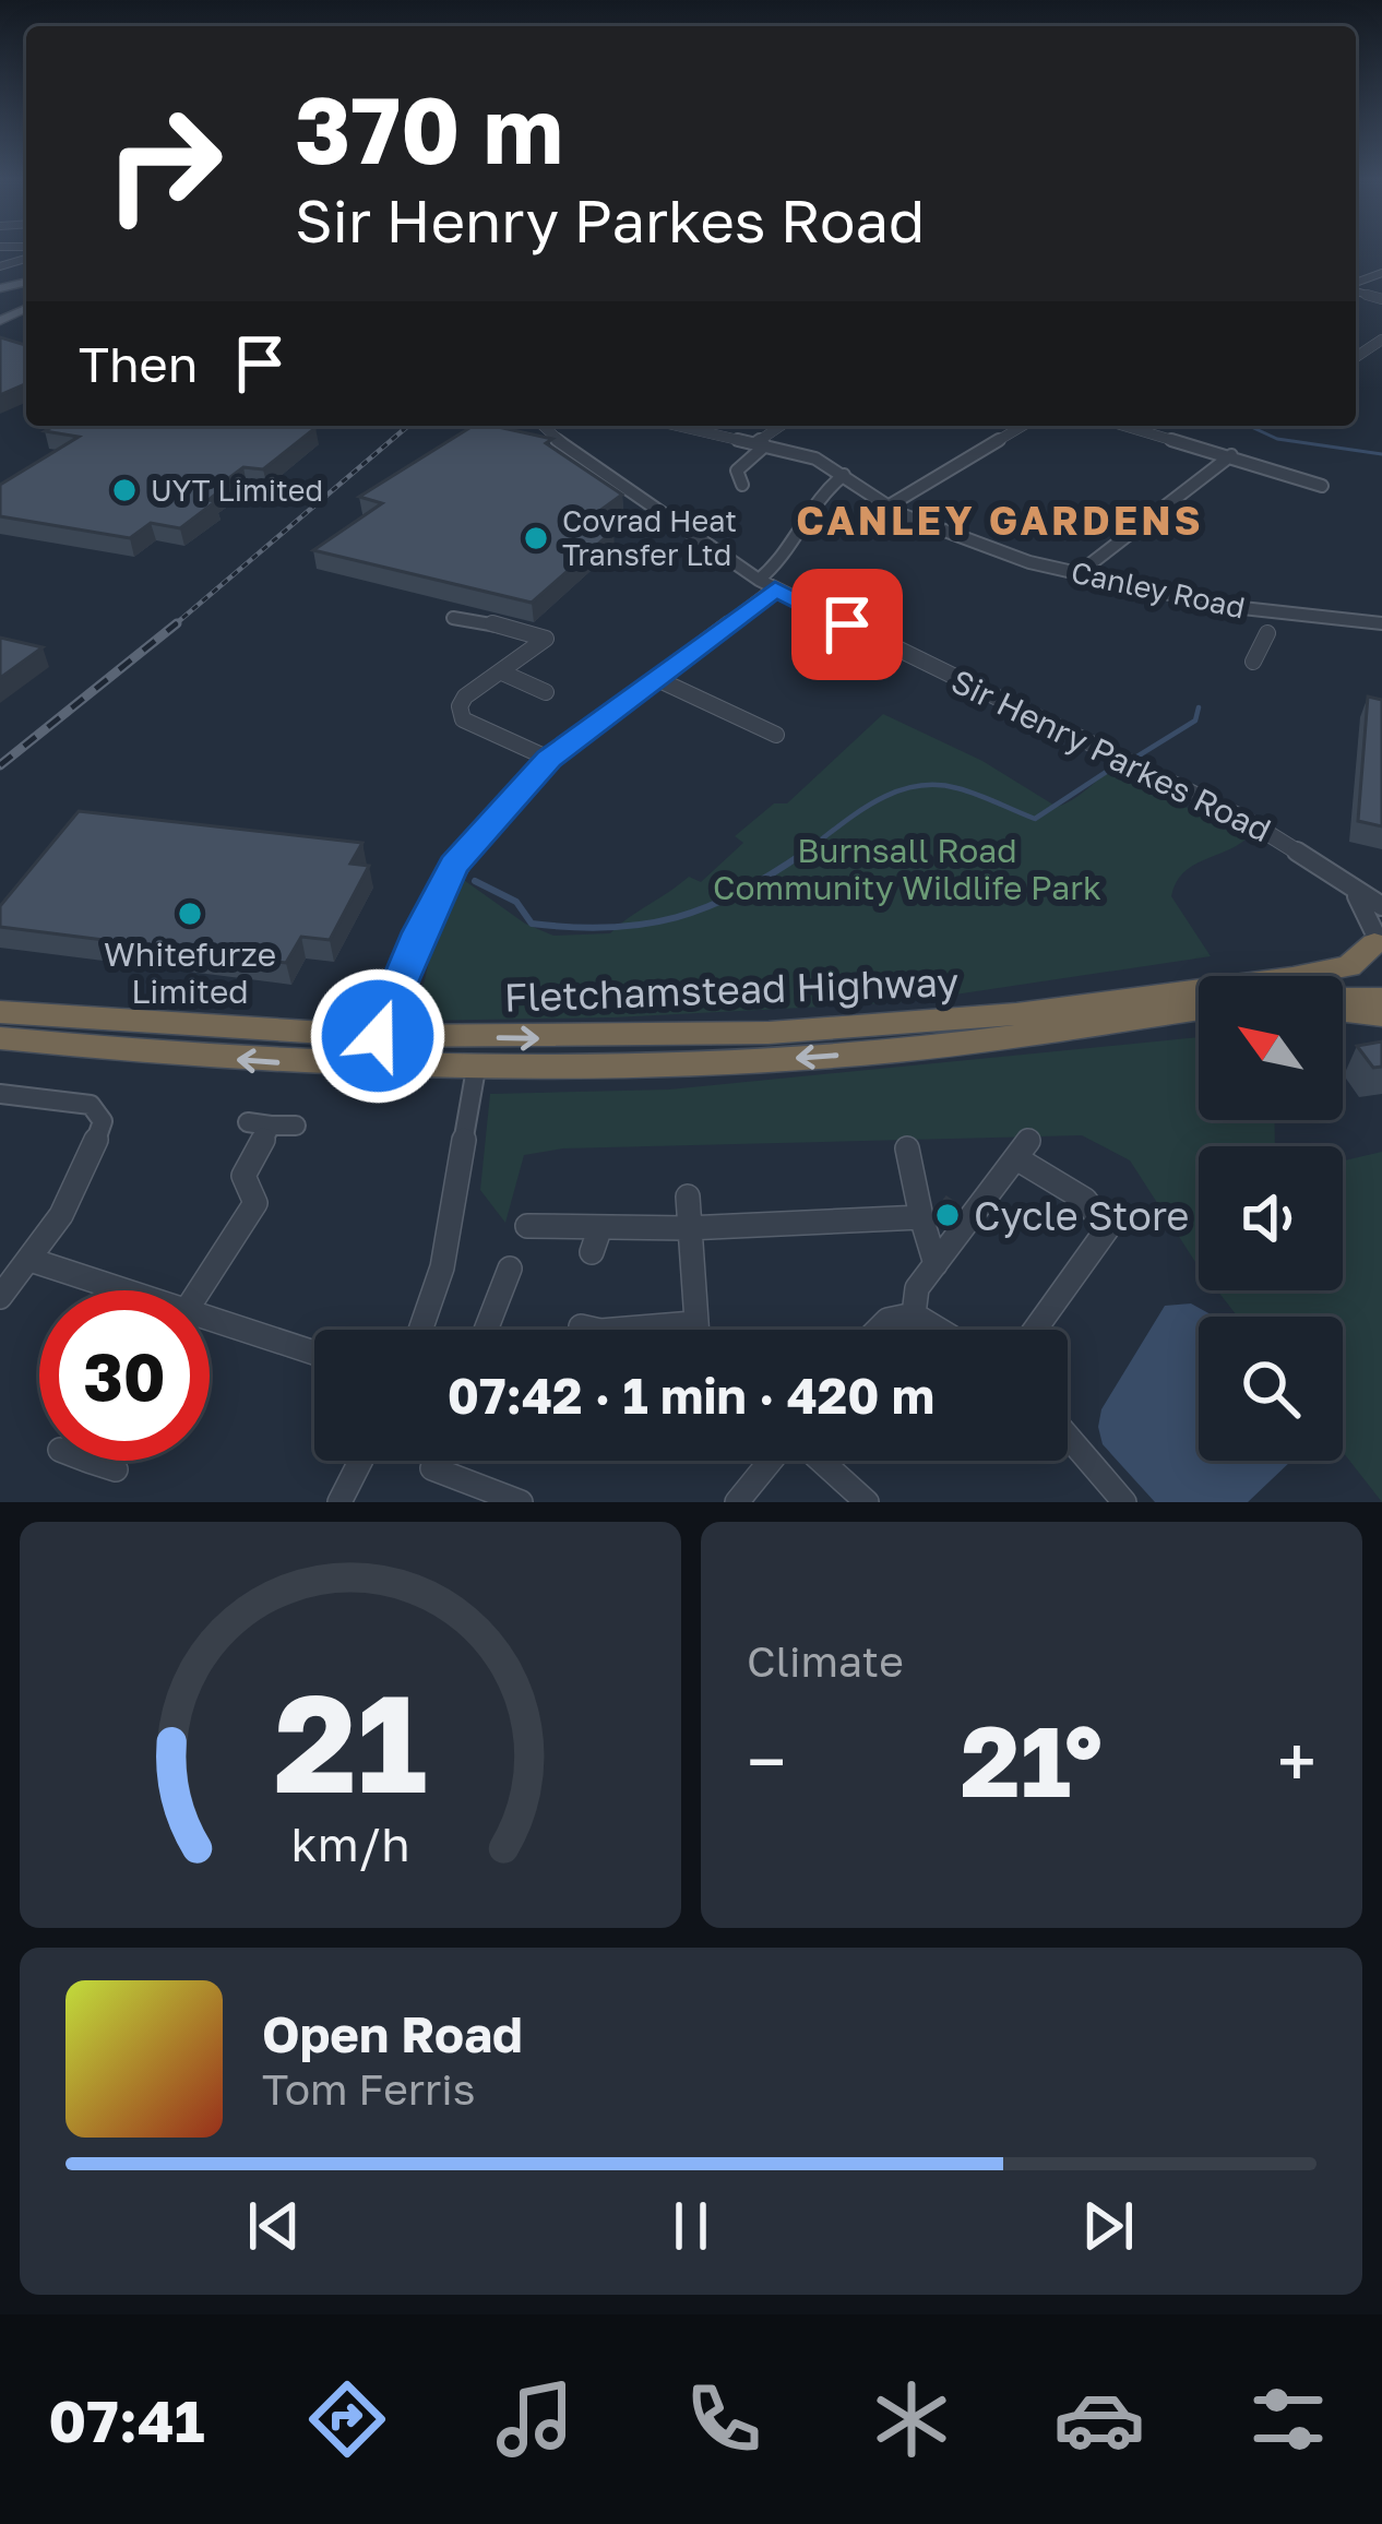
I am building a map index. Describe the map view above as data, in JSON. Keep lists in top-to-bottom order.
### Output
{
  "streets": {
    "highway": ["Fletchamstead Highway"],
    "street": ["Canley Road", "Sir Henry Parkes Road"]
  },
  "crossings": [
    ["Sir Henry Parkes Road", "Fletchamstead Highway"]
  ],
  "districts": ["CANLEY GARDENS"],
  "parks": ["Burnsall Road Community Wildlife Park"],
  "places": [
    "UYT Limited",
    "Covrad Heat Transfer Ltd",
    "Whitefurze Limited",
    "Cycle Store"
  ],
  "north": "top left",
  "page": {
    "turn": ["370 m", "Sir Henry Parkes Road"],
    "then": "Then",
    "limit": "30",
    "trip": "07:42 · 1 min · 420 m",
    "tile": "Climate",
    "heat": ["−", "21°", "+"],
    "song": ["Open Road", "Tom Ferris"],
    "tabs": "07:41",
    "gauge": ["21", "km/h"]
  }
}
